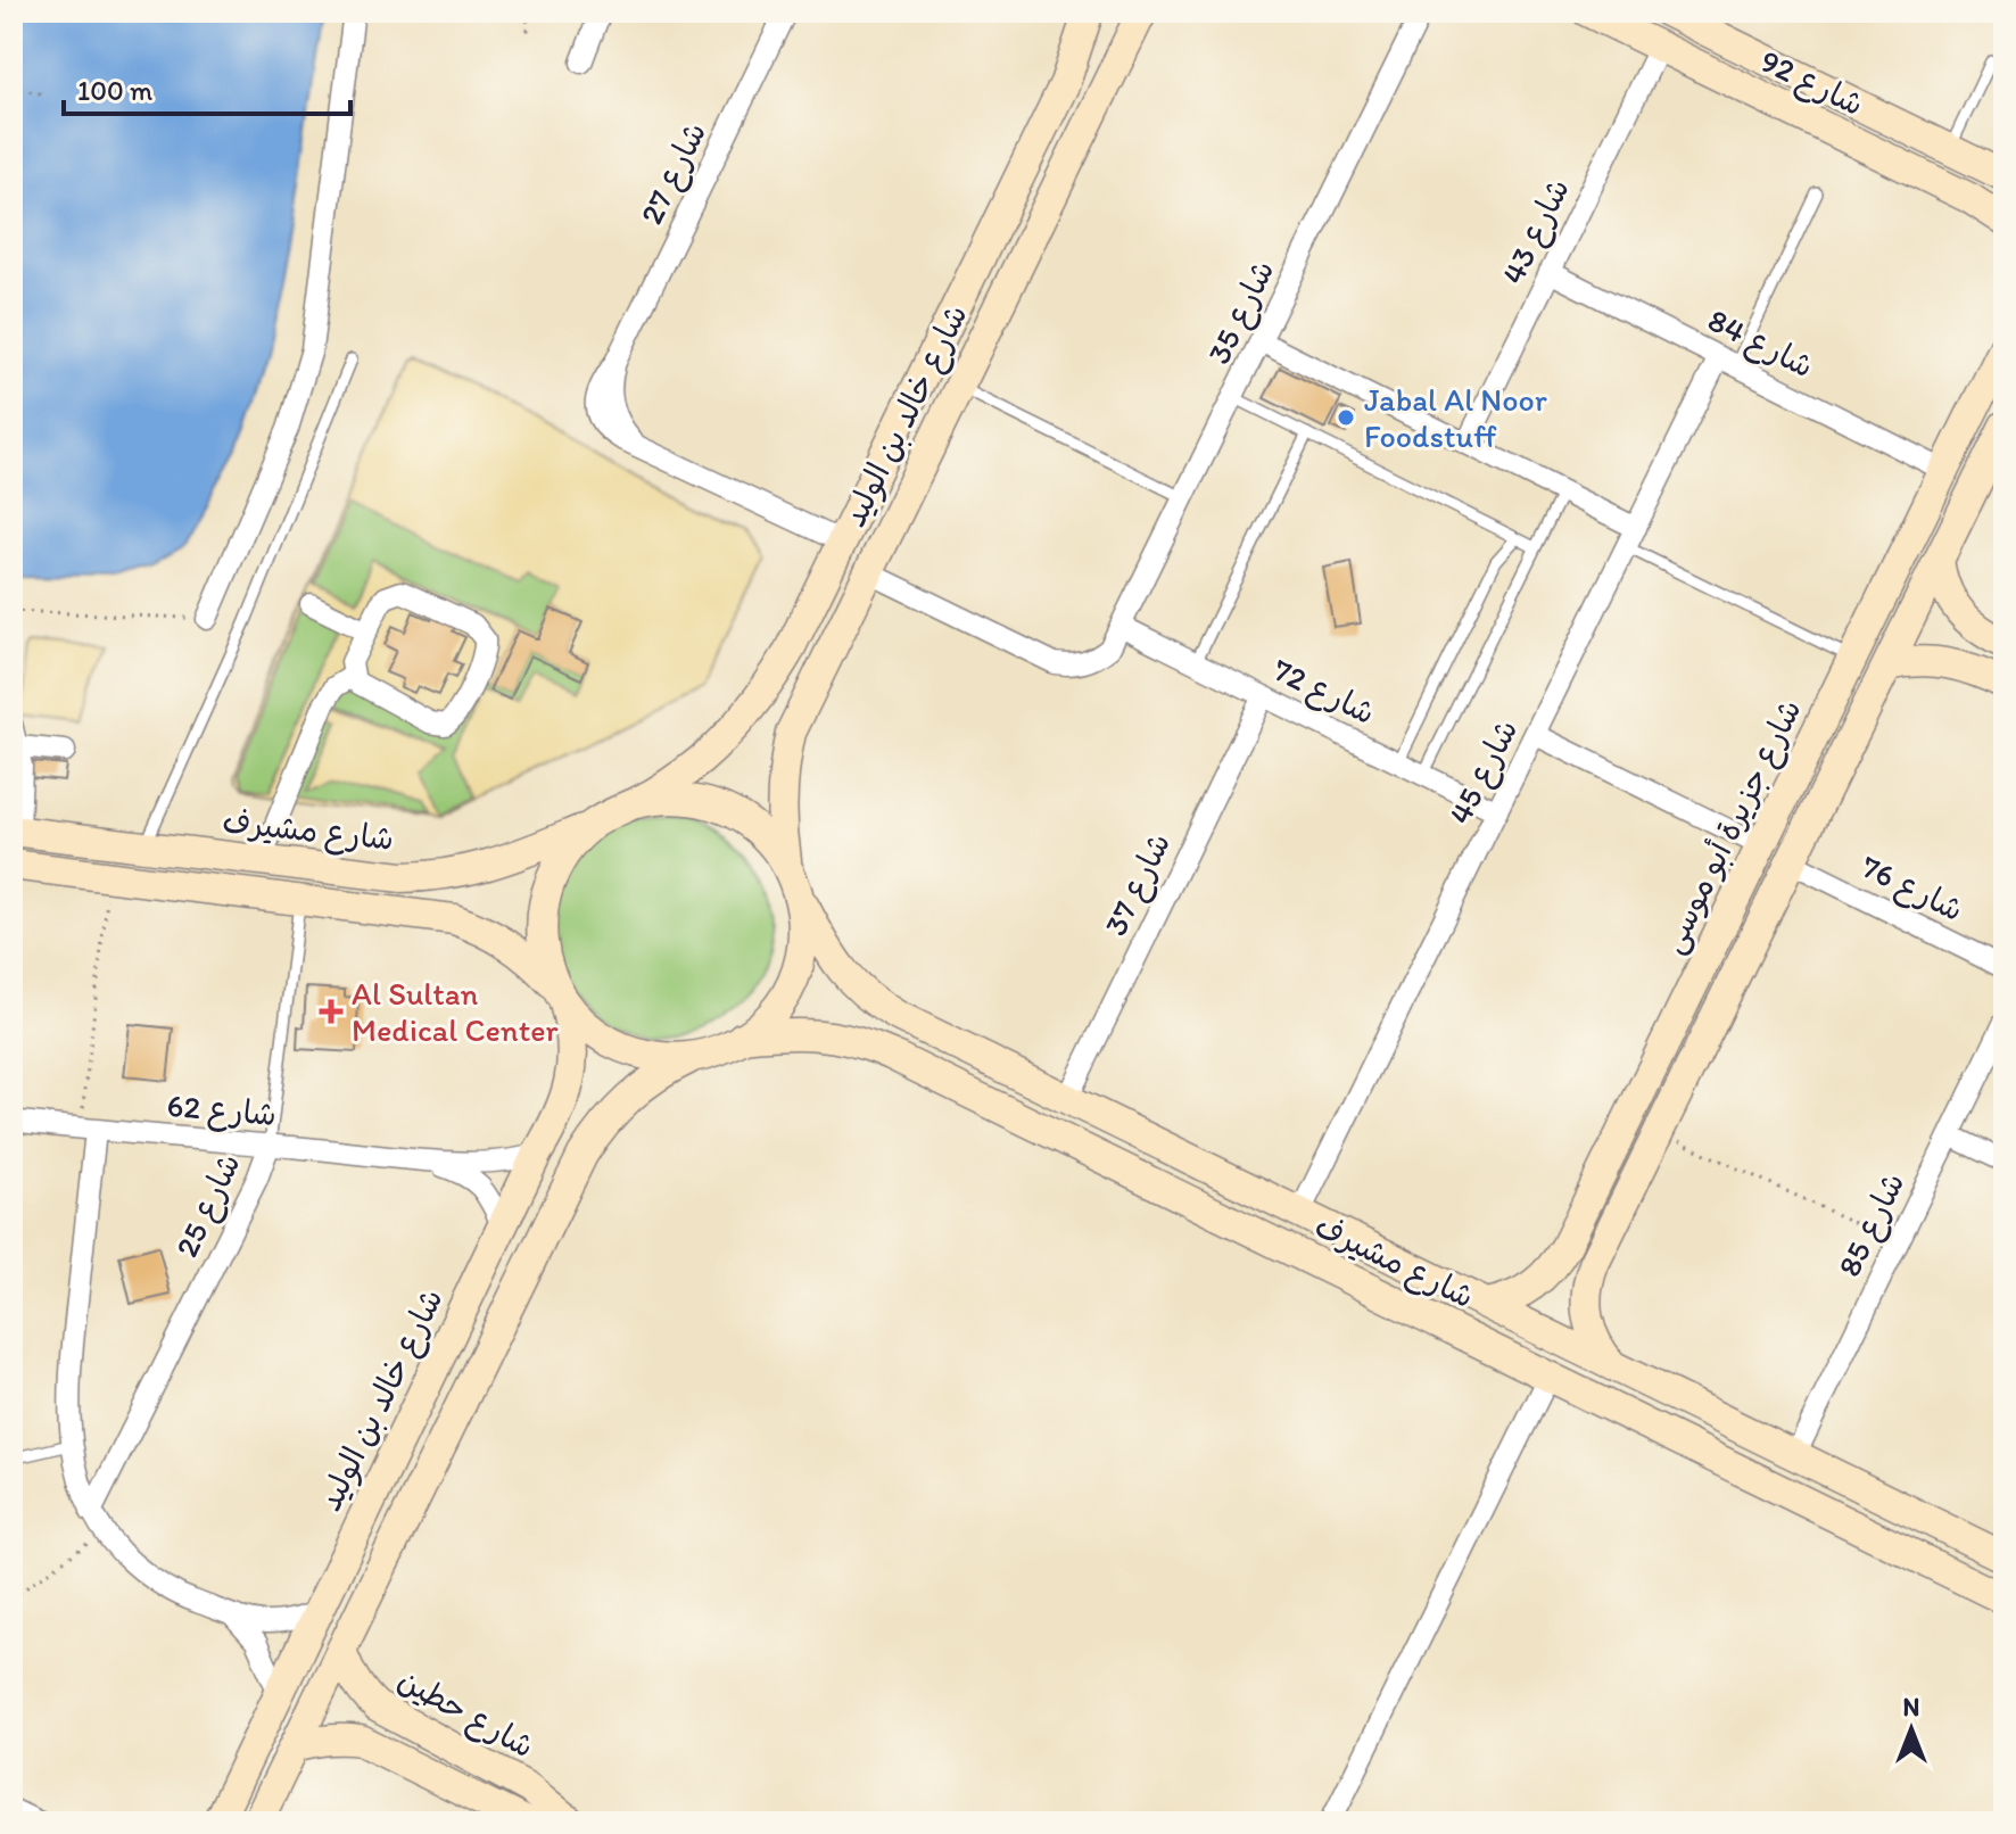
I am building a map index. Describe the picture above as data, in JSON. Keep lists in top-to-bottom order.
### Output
{
  "streets": {
    "main road": [
      "شارع 92",
      "شارع خالد بن الوليد",
      "شارع جزيرة أبو موسى",
      "شارع مشيرف",
      "شارع حطين"
    ],
    "street": [
      "شارع 27",
      "شارع 43",
      "شارع 35",
      "شارع 84",
      "شارع 72",
      "شارع 45",
      "شارع 37",
      "شارع 76",
      "شارع 62",
      "شارع 25",
      "شارع 85"
    ]
  },
  "crossings": [
    ["شارع 92", "شارع 43"],
    ["شارع 27", "شارع خالد بن الوليد"],
    ["شارع 43", "شارع 84"],
    ["شارع 35", "شارع 72"],
    ["شارع 84", "شارع 45"],
    ["شارع 84", "شارع جزيرة أبو موسى"],
    ["شارع خالد بن الوليد", "شارع مشيرف"],
    ["شارع خالد بن الوليد", "شارع 62"],
    ["شارع 72", "شارع 45"],
    ["شارع 72", "شارع 37"],
    ["شارع 45", "شارع مشيرف"],
    ["شارع جزيرة أبو موسى", "شارع مشيرف"],
    ["شارع مشيرف", "شارع 37"],
    ["شارع مشيرف", "شارع 85"],
    ["شارع 62", "شارع 25"]
  ],
  "places": {
    "other": ["Jabal Al Noor Foodstuff"],
    "health": ["Al Sultan Medical Center"]
  },
  "scale_bar": "100 m",
  "north": "top"
}
